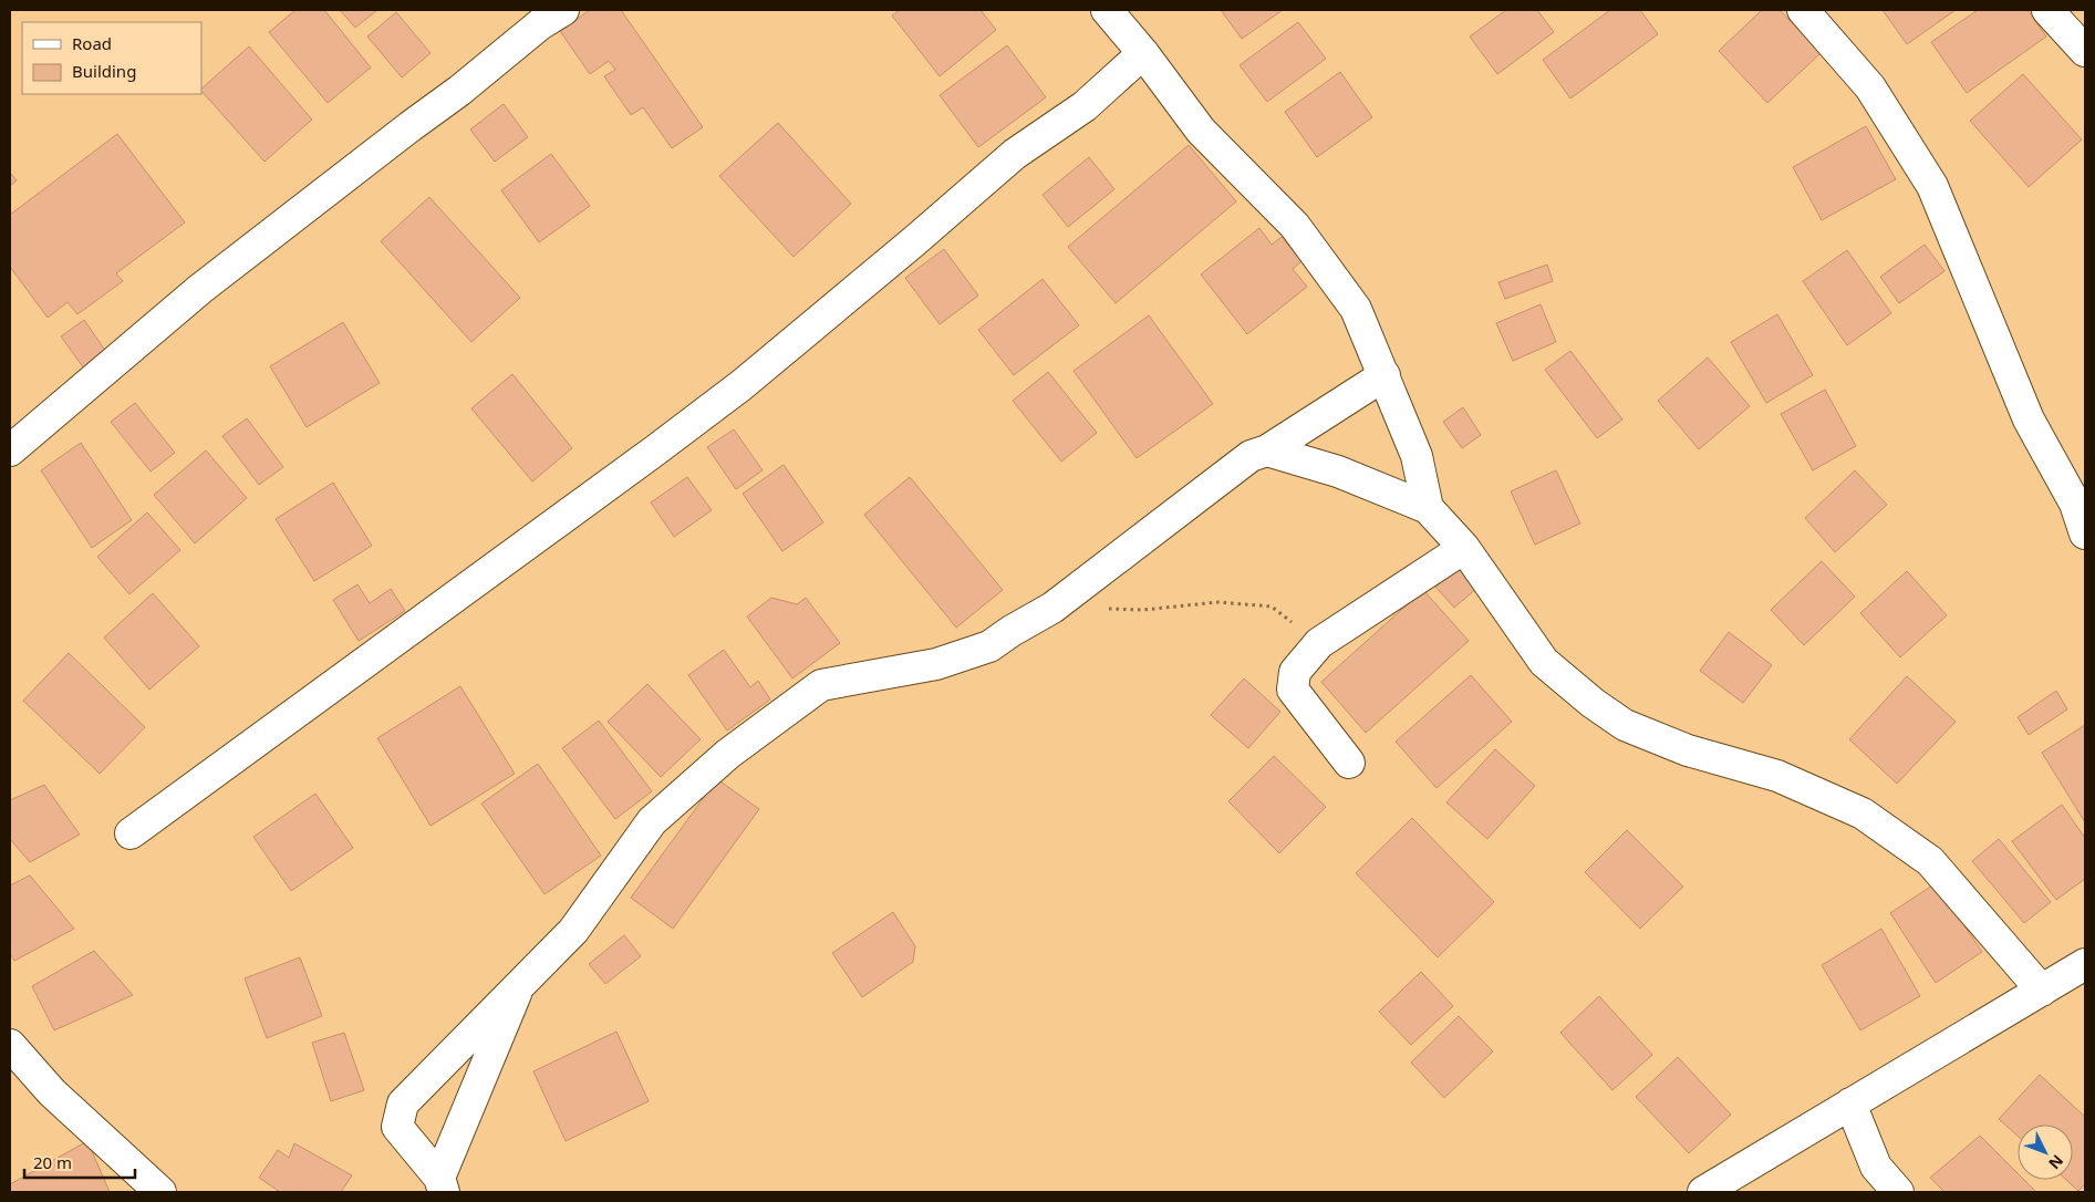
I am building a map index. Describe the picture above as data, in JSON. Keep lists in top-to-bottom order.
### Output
{
  "legend": ["Road", "Building"],
  "scale_bar": "20 m",
  "north": "bottom right"
}
